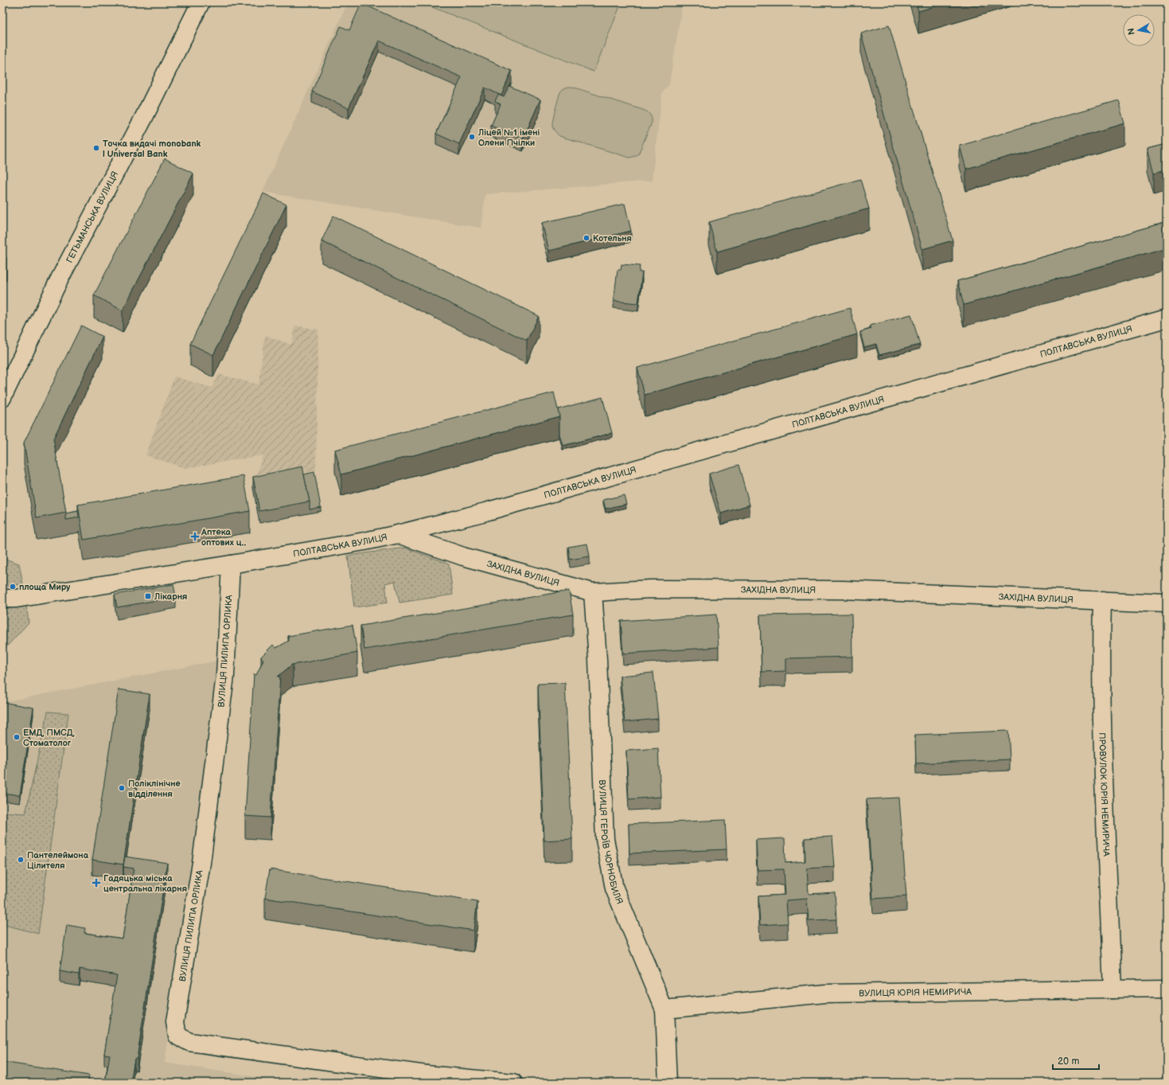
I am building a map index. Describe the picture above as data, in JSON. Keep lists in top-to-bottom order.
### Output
{
  "streets": {
    "street": [
      "ГЕТЬМАНСЬКА ВУЛИЦЯ",
      "ПОЛТАВСЬКА ВУЛИЦЯ",
      "ЗАХІДНА ВУЛИЦЯ",
      "ВУЛИЦЯ ПИЛИПА ОРЛИКА",
      "ПРОВУЛОК ЮРІЯ НЕМИРИЧА",
      "ВУЛИЦЯ ГЕРОЇВ ЧОРНОБИЛЯ",
      "ВУЛИЦЯ ЮРІЯ НЕМИРИЧА"
    ]
  },
  "crossings": [
    ["ПОЛТАВСЬКА ВУЛИЦЯ", "ЗАХІДНА ВУЛИЦЯ"],
    ["ПОЛТАВСЬКА ВУЛИЦЯ", "ВУЛИЦЯ ПИЛИПА ОРЛИКА"],
    ["ЗАХІДНА ВУЛИЦЯ", "ПРОВУЛОК ЮРІЯ НЕМИРИЧА"],
    ["ЗАХІДНА ВУЛИЦЯ", "ВУЛИЦЯ ГЕРОЇВ ЧОРНОБИЛЯ"],
    ["ПРОВУЛОК ЮРІЯ НЕМИРИЧА", "ВУЛИЦЯ ЮРІЯ НЕМИРИЧА"],
    ["ВУЛИЦЯ ГЕРОЇВ ЧОРНОБИЛЯ", "ВУЛИЦЯ ЮРІЯ НЕМИРИЧА"]
  ],
  "places": {
    "other": [
      "Ліцей №1 імені Олени Пчілки",
      "Точка видачі monobank | Universal Bank",
      "Котельня",
      "площа Миру",
      "ЕМД, ПМСД, Стоматолог",
      "Поліклінічне відділення",
      "Пантелеймона Цілителя"
    ],
    "health": ["Аптека оптових ц‥", "Гадяцька міська центральна лікарня"],
    "transit": ["Лікарня"]
  },
  "scale_bar": "20 m",
  "north": "left"
}
